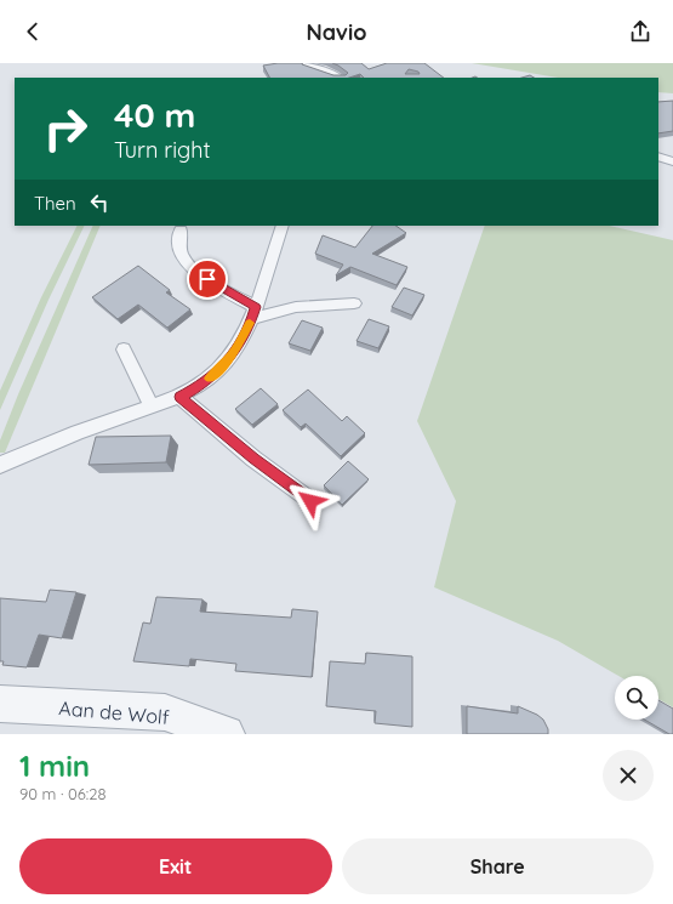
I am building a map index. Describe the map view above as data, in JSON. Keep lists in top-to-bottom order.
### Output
{
  "streets": {
    "street": ["Aan de Wolf"]
  },
  "page": {
    "header": "Navio",
    "turn": ["40 m", "Turn right"],
    "then": "Then",
    "heading": ["1 min", "90 m · 06:28"],
    "buttons": ["Exit", "Share"]
  }
}
